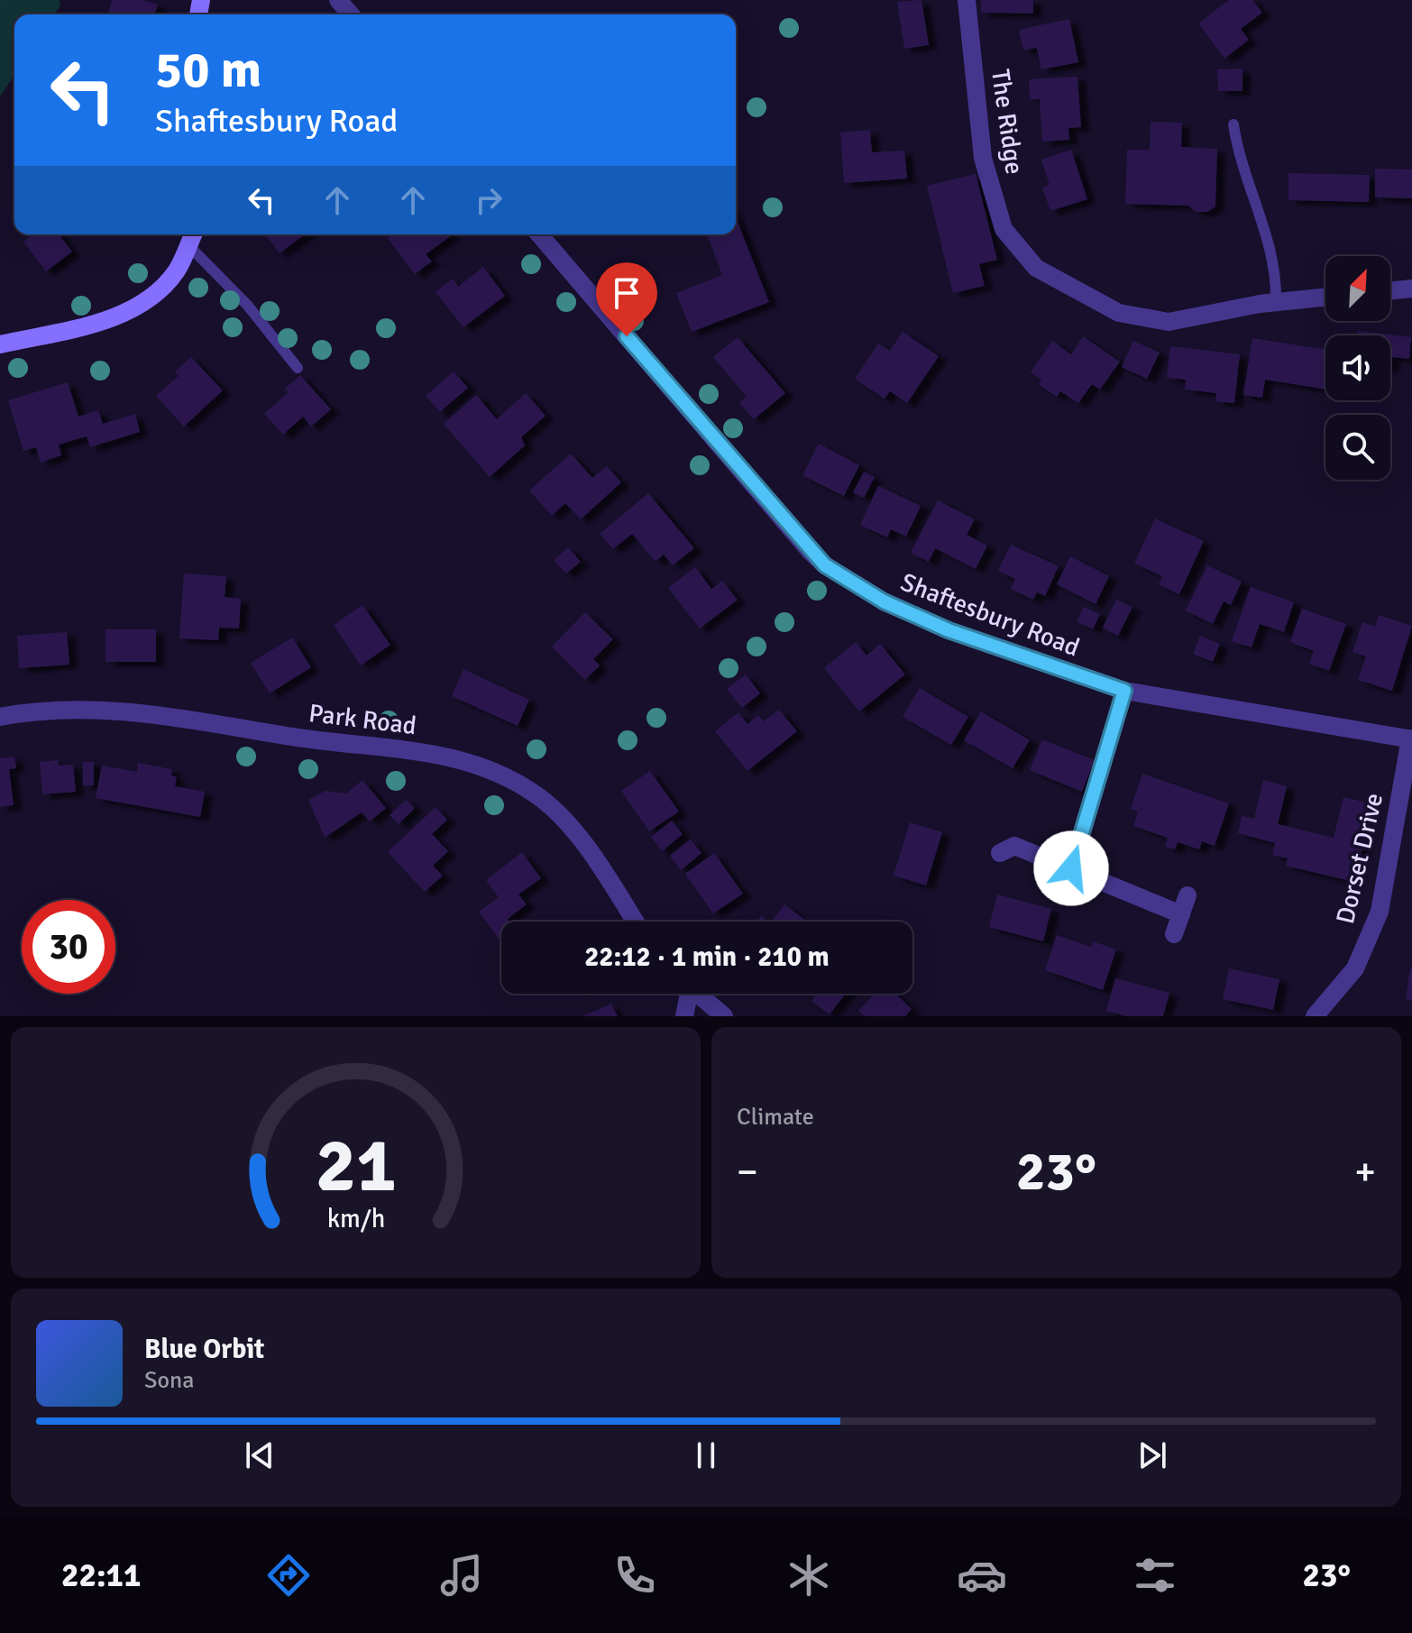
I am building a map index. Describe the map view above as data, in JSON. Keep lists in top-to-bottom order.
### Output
{
  "streets": {
    "street": [
      "The Ridge",
      "Shaftesbury Road",
      "Park Road",
      "Dorset Drive"
    ]
  },
  "crossings": [
    ["Shaftesbury Road", "Dorset Drive"]
  ],
  "north": "top right",
  "page": {
    "turn": ["50 m", "Shaftesbury Road"],
    "limit": "30",
    "trip": "22:12 · 1 min · 210 m",
    "tile": "Climate",
    "heat": ["−", "23°", "+"],
    "song": ["Blue Orbit", "Sona"],
    "tabs": ["22:11", "23°"],
    "gauge": ["21", "km/h"]
  }
}
